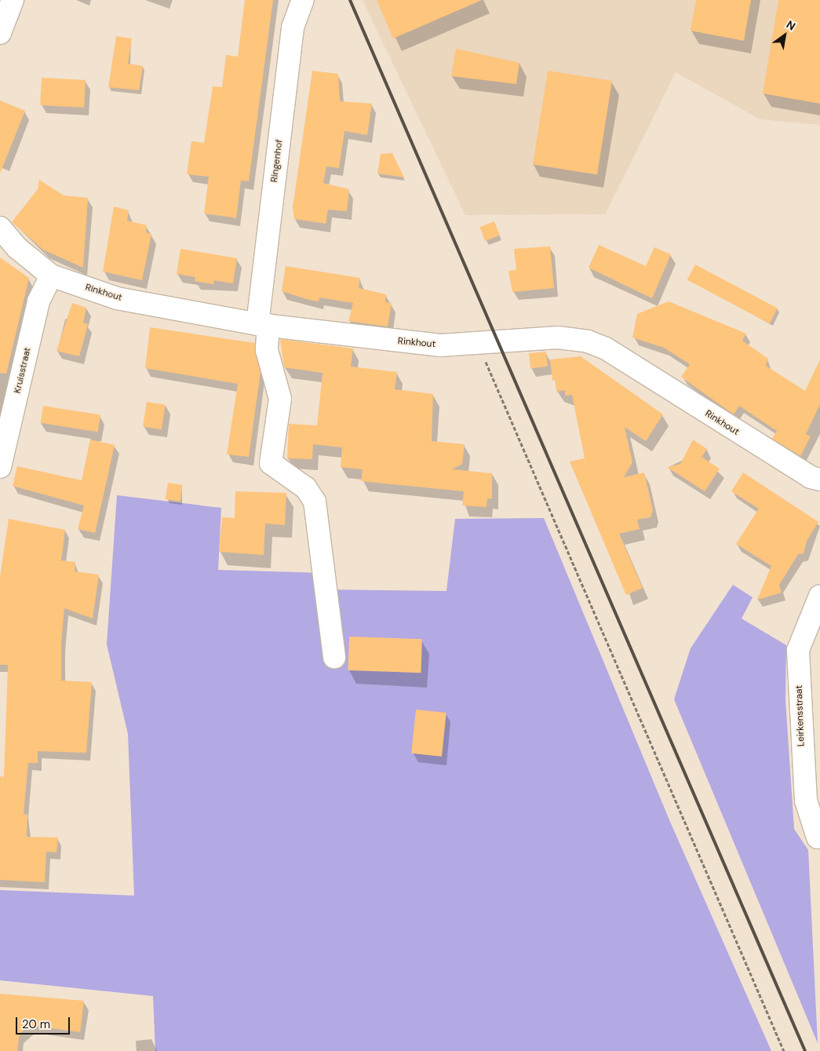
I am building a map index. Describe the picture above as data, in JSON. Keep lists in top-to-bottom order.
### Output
{
  "streets": {
    "street": [
      "Ringenhof",
      "Rinkhout",
      "Kruisstraat",
      "Leirkensstraat"
    ]
  },
  "crossings": [
    ["Ringenhof", "Rinkhout"],
    ["Rinkhout", "Kruisstraat"]
  ],
  "scale_bar": "20 m",
  "north": "top right"
}
